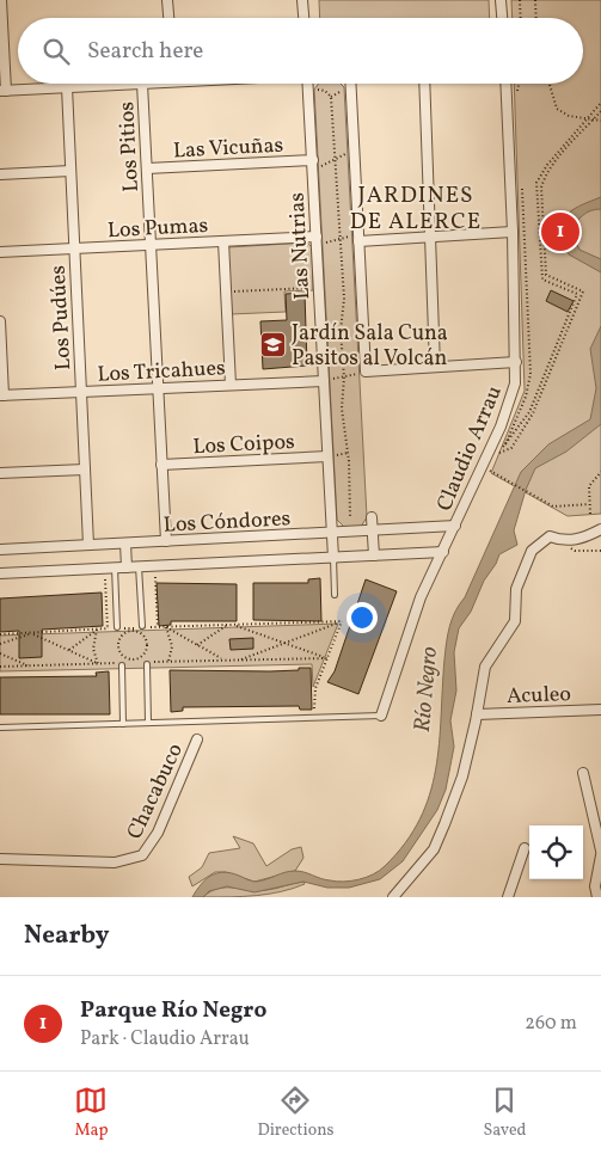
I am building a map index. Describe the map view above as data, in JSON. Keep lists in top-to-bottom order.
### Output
{
  "streets": {
    "street": [
      "Los Pitios",
      "Las Vicuñas",
      "Los Pumas",
      "Las Nutrias",
      "Los Pudúes",
      "Los Tricahues",
      "Los Coipos",
      "Claudio Arrau",
      "Los Cóndores",
      "Aculeo",
      "Chacabuco"
    ]
  },
  "crossings": [
    ["Los Pitios", "Las Vicuñas"],
    ["Los Pitios", "Los Pumas"],
    ["Los Pitios", "Los Tricahues"],
    ["Los Pitios", "Los Coipos"],
    ["Los Pitios", "Los Cóndores"],
    ["Las Vicuñas", "Las Nutrias"],
    ["Los Pumas", "Las Nutrias"],
    ["Los Pumas", "Los Pudúes"],
    ["Las Nutrias", "Los Tricahues"],
    ["Las Nutrias", "Los Coipos"],
    ["Las Nutrias", "Los Cóndores"],
    ["Los Pudúes", "Los Tricahues"],
    ["Los Pudúes", "Los Cóndores"],
    ["Claudio Arrau", "Los Cóndores"]
  ],
  "districts": ["JARDINES DE ALERCE"],
  "water": ["Río Negro"],
  "places": {
    "school or university": ["Jardín Sala Cuna Pasitos al Volcán"]
  },
  "page": {
    "search": "Search here",
    "pins": "1",
    "heading": "Nearby",
    "list": [
      {
        "mark": "1",
        "name": "Parque Río Negro",
        "note": "Park · Claudio Arrau",
        "value": "260 m"
      }
    ],
    "nav": ["Map", "Directions", "Saved"]
  }
}
